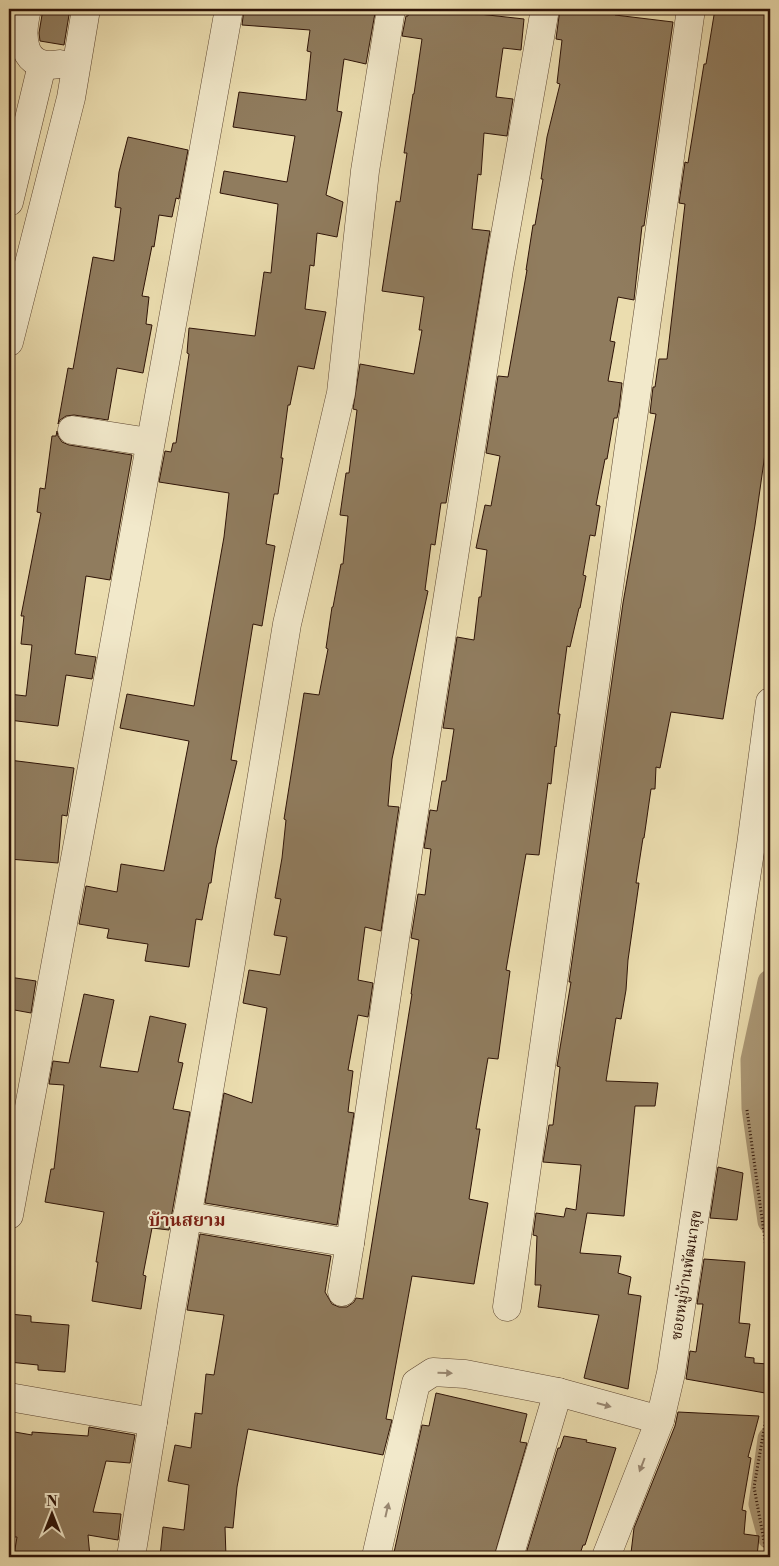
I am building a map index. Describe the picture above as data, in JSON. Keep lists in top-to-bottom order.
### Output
{
  "streets": {
    "street": ["ซอยหมู่บ้านพัฒนาสุข"]
  },
  "districts": ["บ้านสยาม"],
  "north": "top"
}
